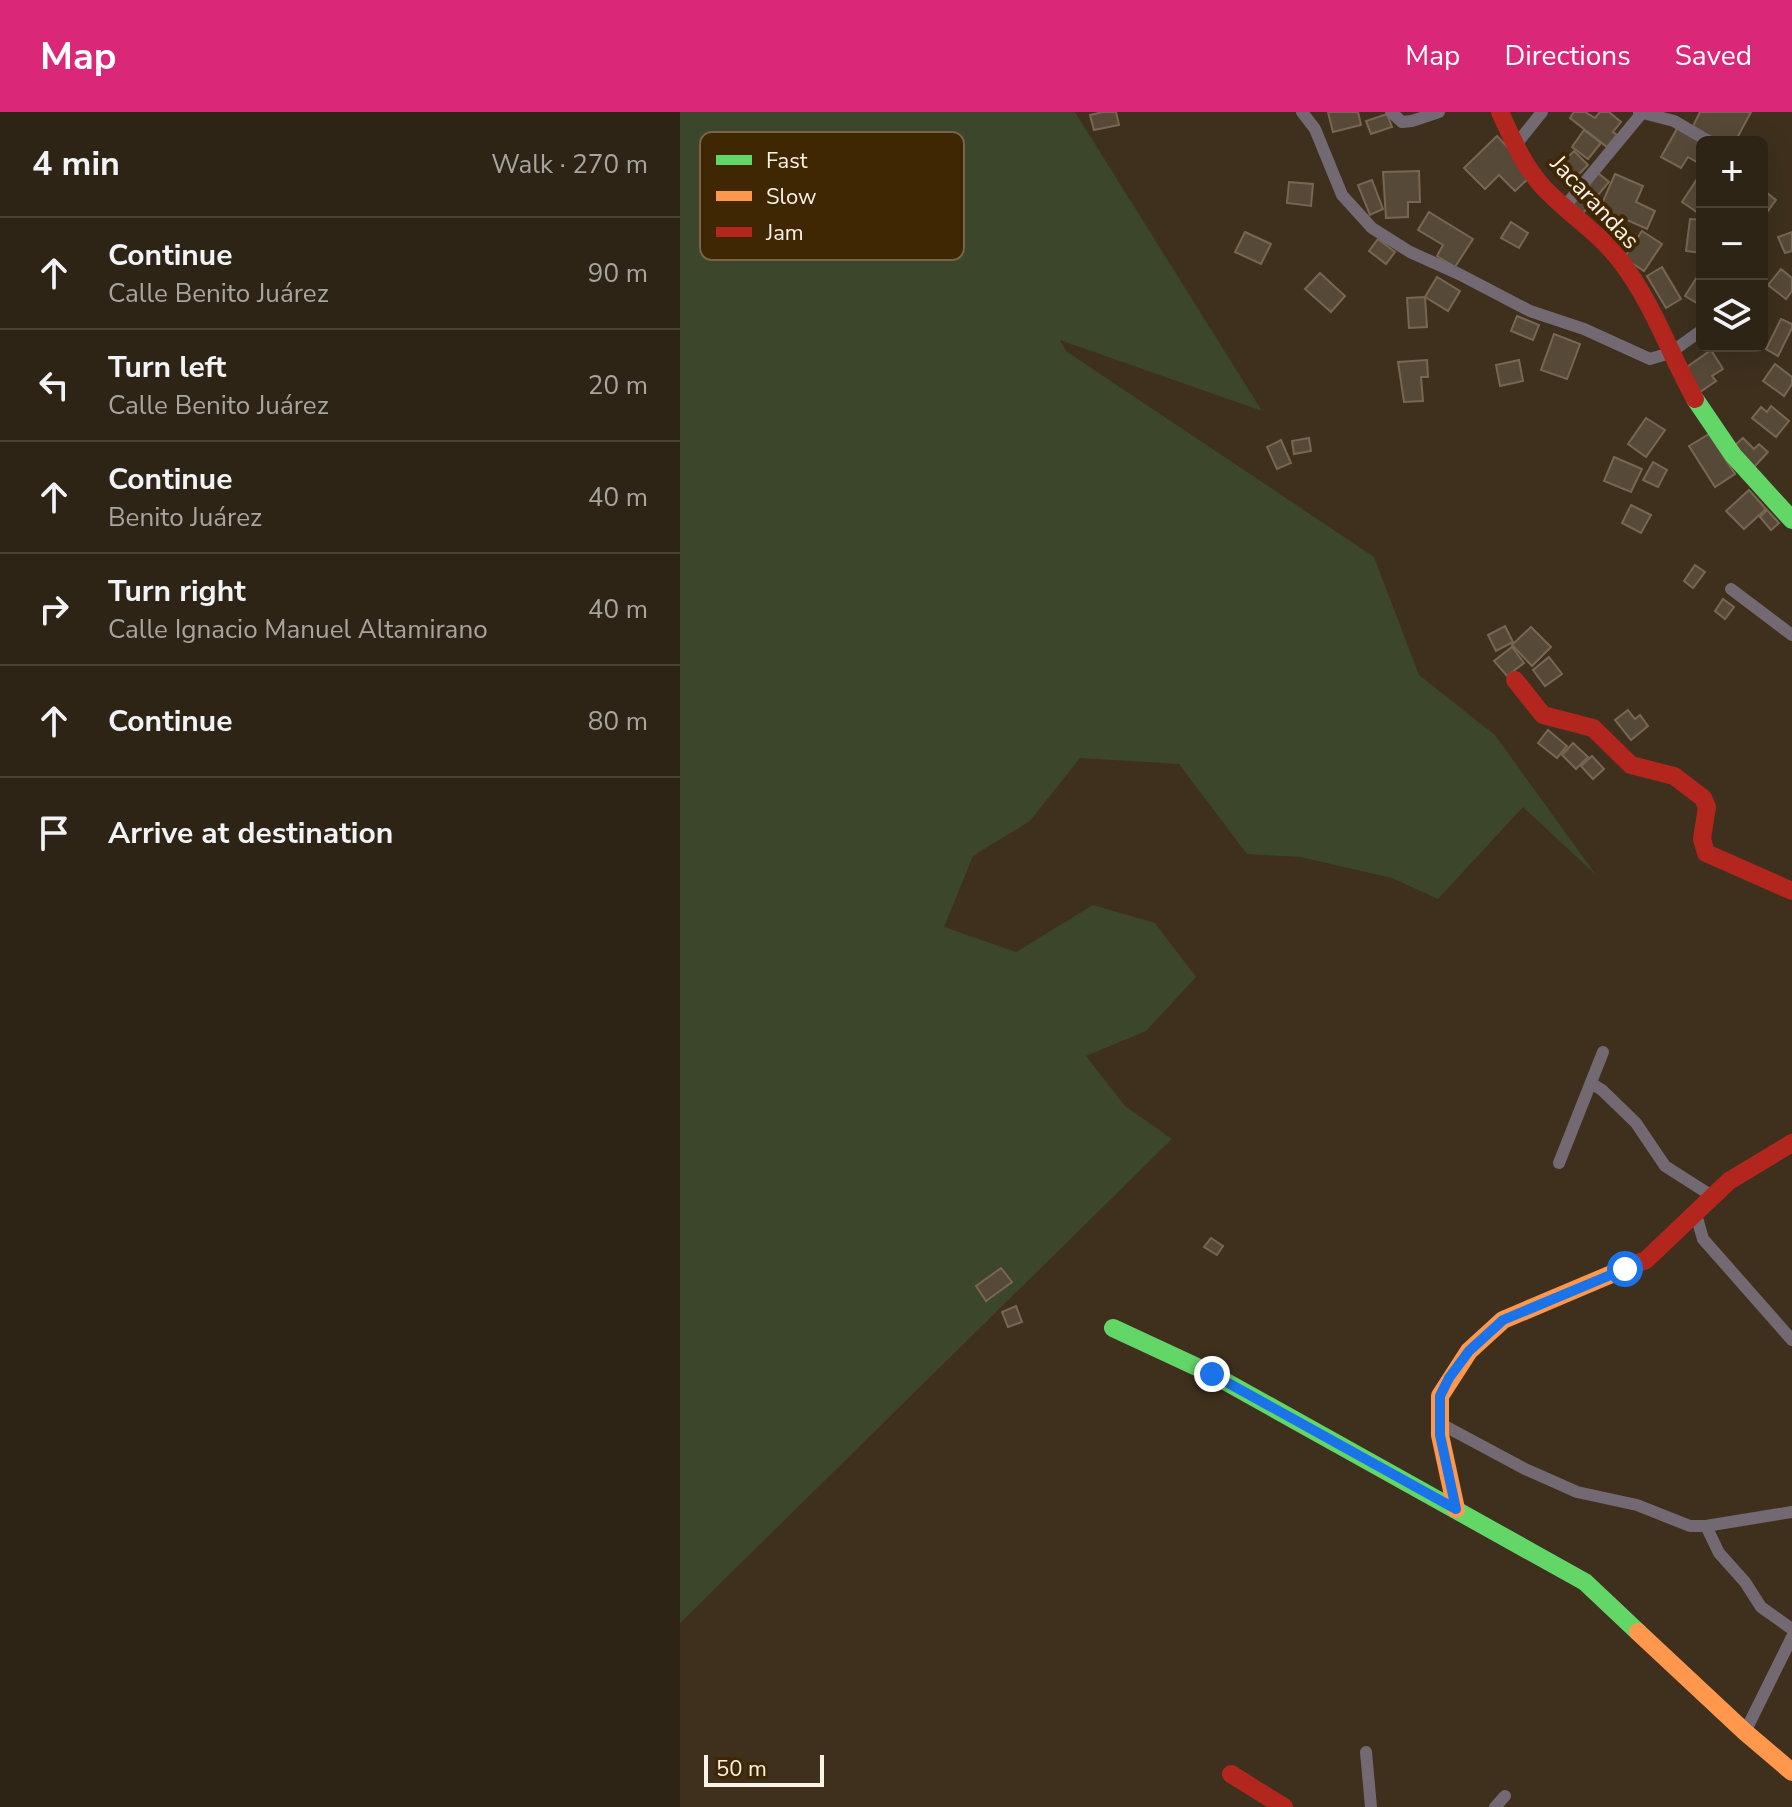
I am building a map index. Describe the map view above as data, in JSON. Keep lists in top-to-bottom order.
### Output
{
  "streets": {
    "street": ["Jacarandas"]
  },
  "legend": ["Fast", "Slow", "Jam"],
  "scale_bar": "50 m",
  "page": {
    "header": "Map",
    "nav": ["Map", "Directions", "Saved"],
    "heading": ["4 min", "Walk · 270 m"],
    "map_buttons": ["+", "−"],
    "list": [
      ["Continue", "Calle Benito Juárez", "90 m"],
      ["Turn left", "Calle Benito Juárez", "20 m"],
      ["Continue", "Benito Juárez", "40 m"],
      ["Turn right", "Calle Ignacio Manuel Altamirano", "40 m"],
      ["Continue", "80 m"],
      "Arrive at destination"
    ],
    "scale": "50 m"
  }
}
